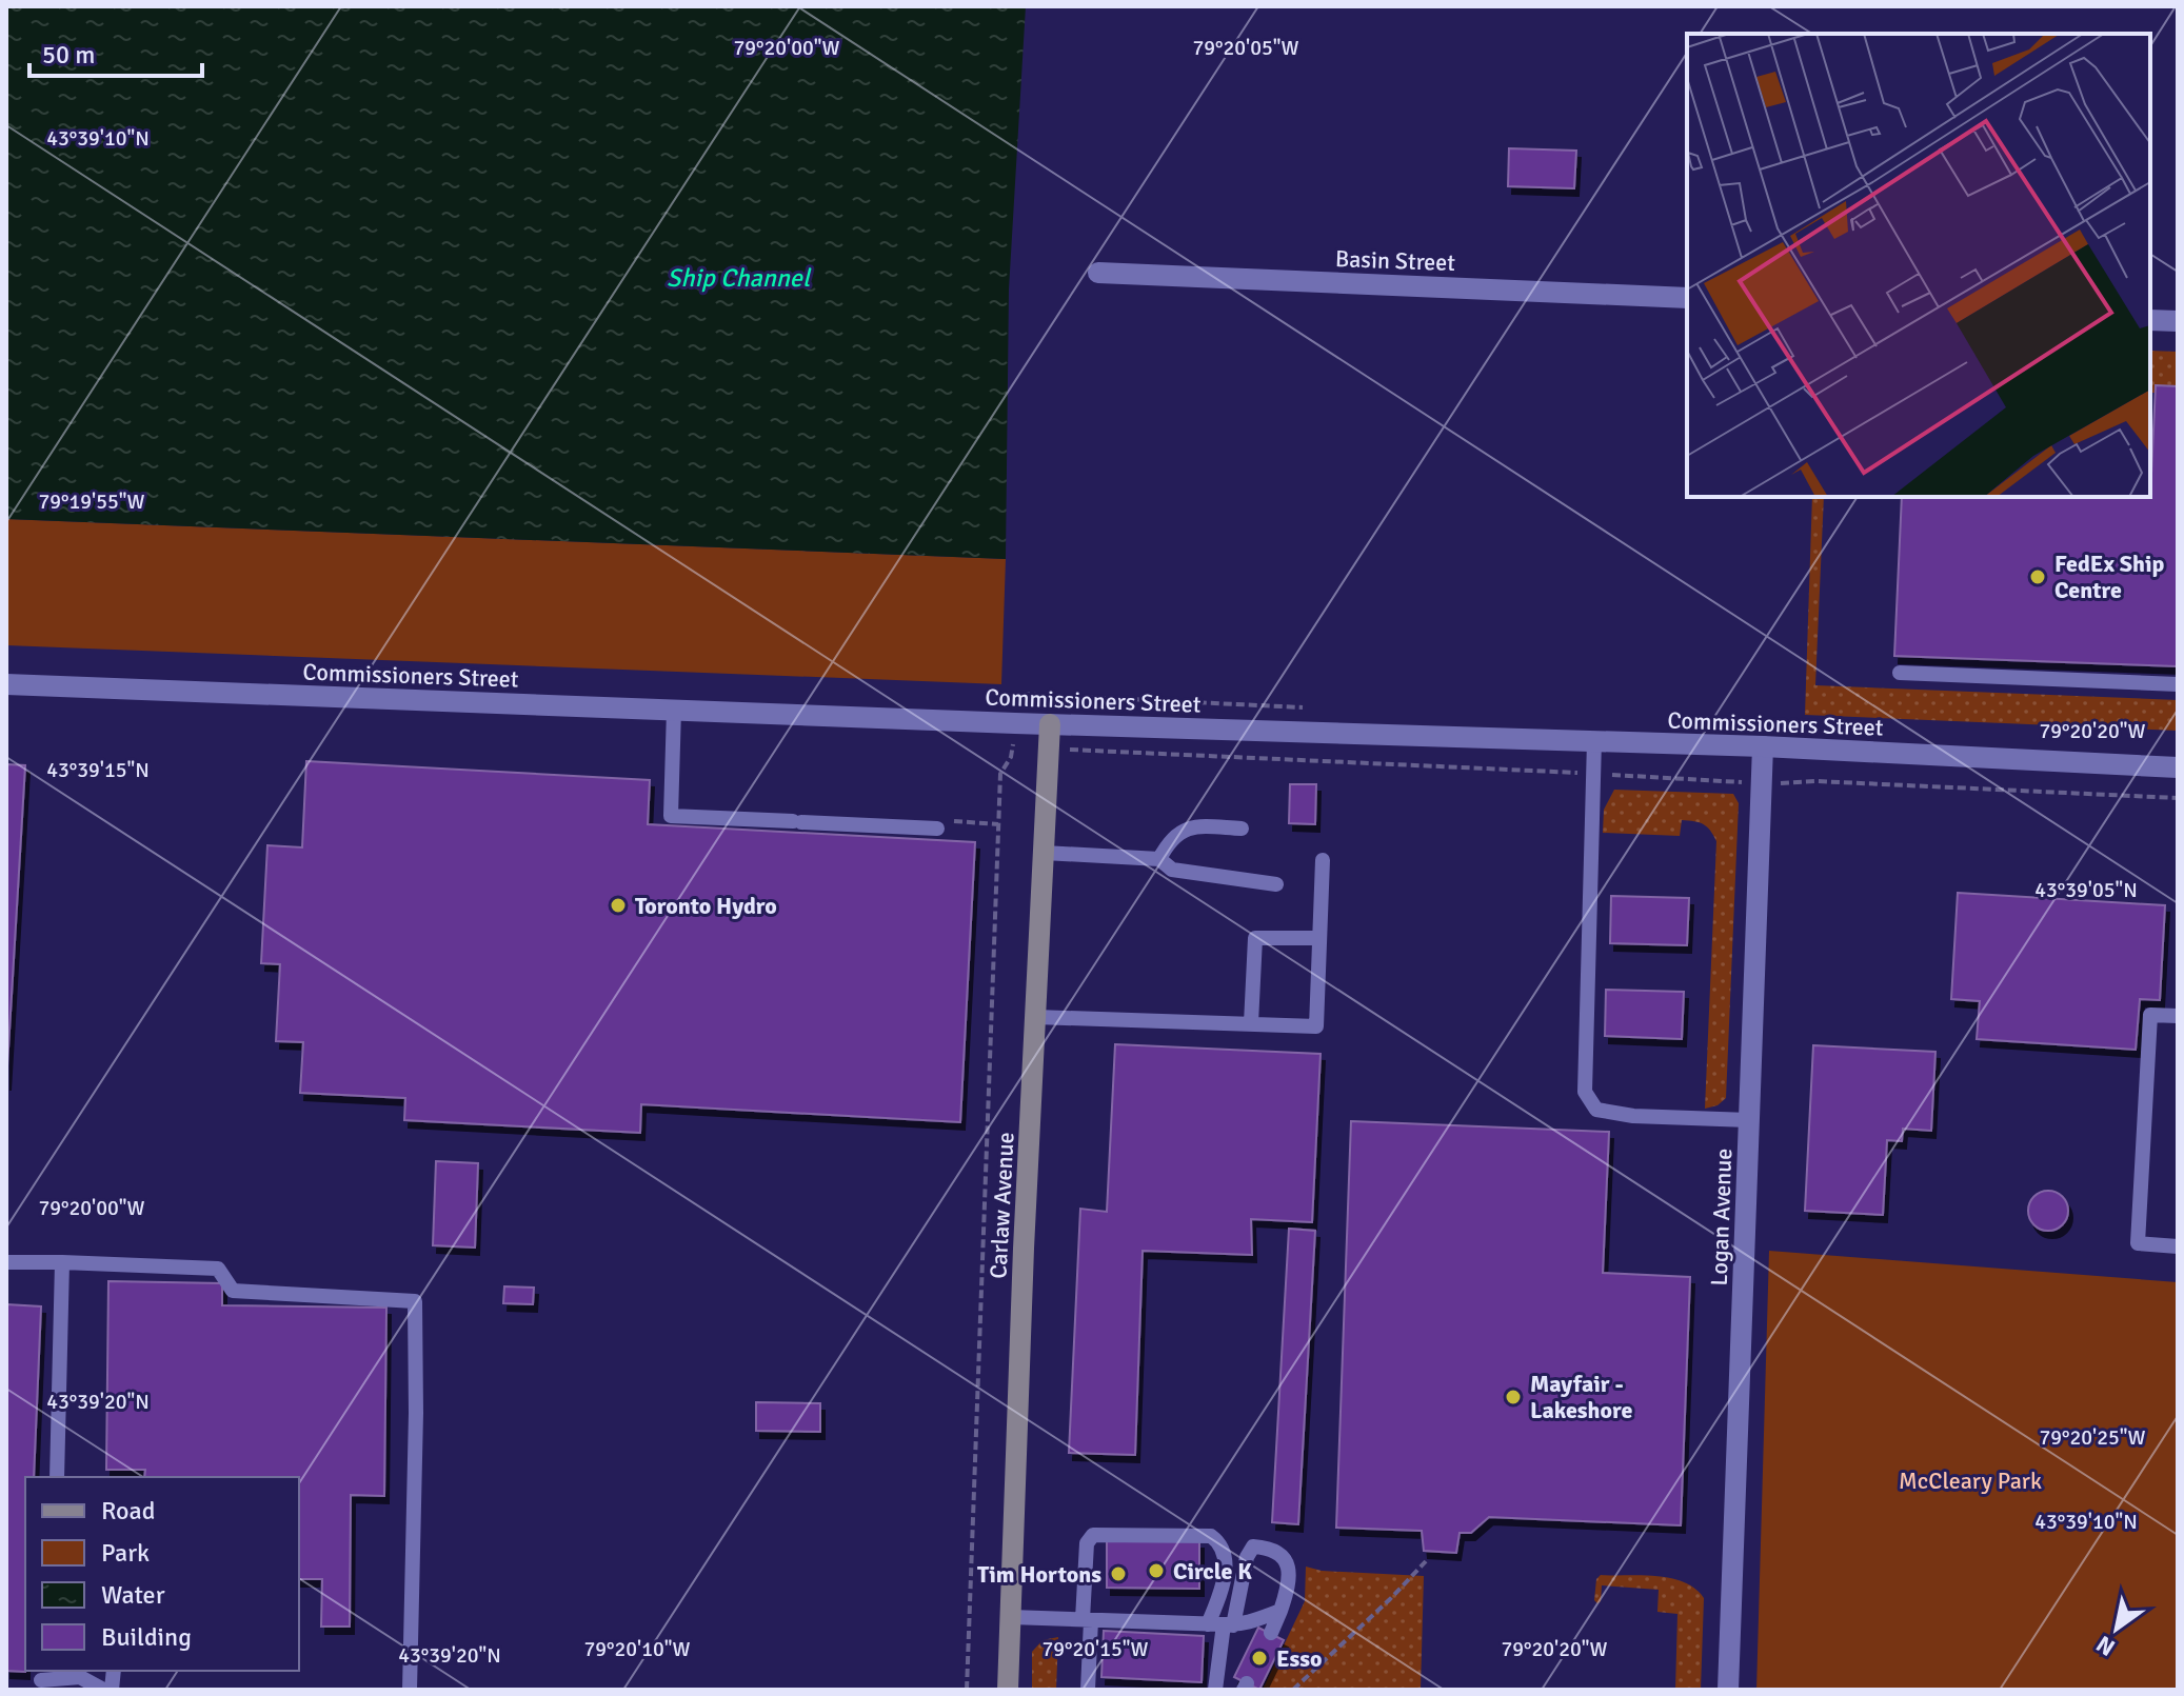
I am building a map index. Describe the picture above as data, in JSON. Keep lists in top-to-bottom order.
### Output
{
  "streets": {
    "main road": ["Carlaw Avenue"],
    "street": ["Basin Street", "Commissioners Street", "Logan Avenue"]
  },
  "crossings": [
    ["Commissioners Street", "Carlaw Avenue"],
    ["Commissioners Street", "Logan Avenue"]
  ],
  "water": ["Ship Channel"],
  "parks": ["McCleary Park"],
  "places": [
    "FedEx Ship Centre",
    "Toronto Hydro",
    "Mayfair - Lakeshore",
    "Circle K",
    "Tim Hortons",
    "Esso"
  ],
  "legend": [
    "Road",
    "Park",
    "Water",
    "Building"
  ],
  "scale_bar": "50 m",
  "north": "bottom left",
  "coordinates": [
    "79°20'00\"W",
    "79°20'05\"W",
    "43°39'10\"N",
    "79°19'55\"W",
    "79°20'20\"W",
    "43°39'15\"N",
    "43°39'05\"N",
    "43°39'20\"N",
    "79°20'25\"W",
    "79°20'10\"W",
    "79°20'15\"W"
  ]
}
